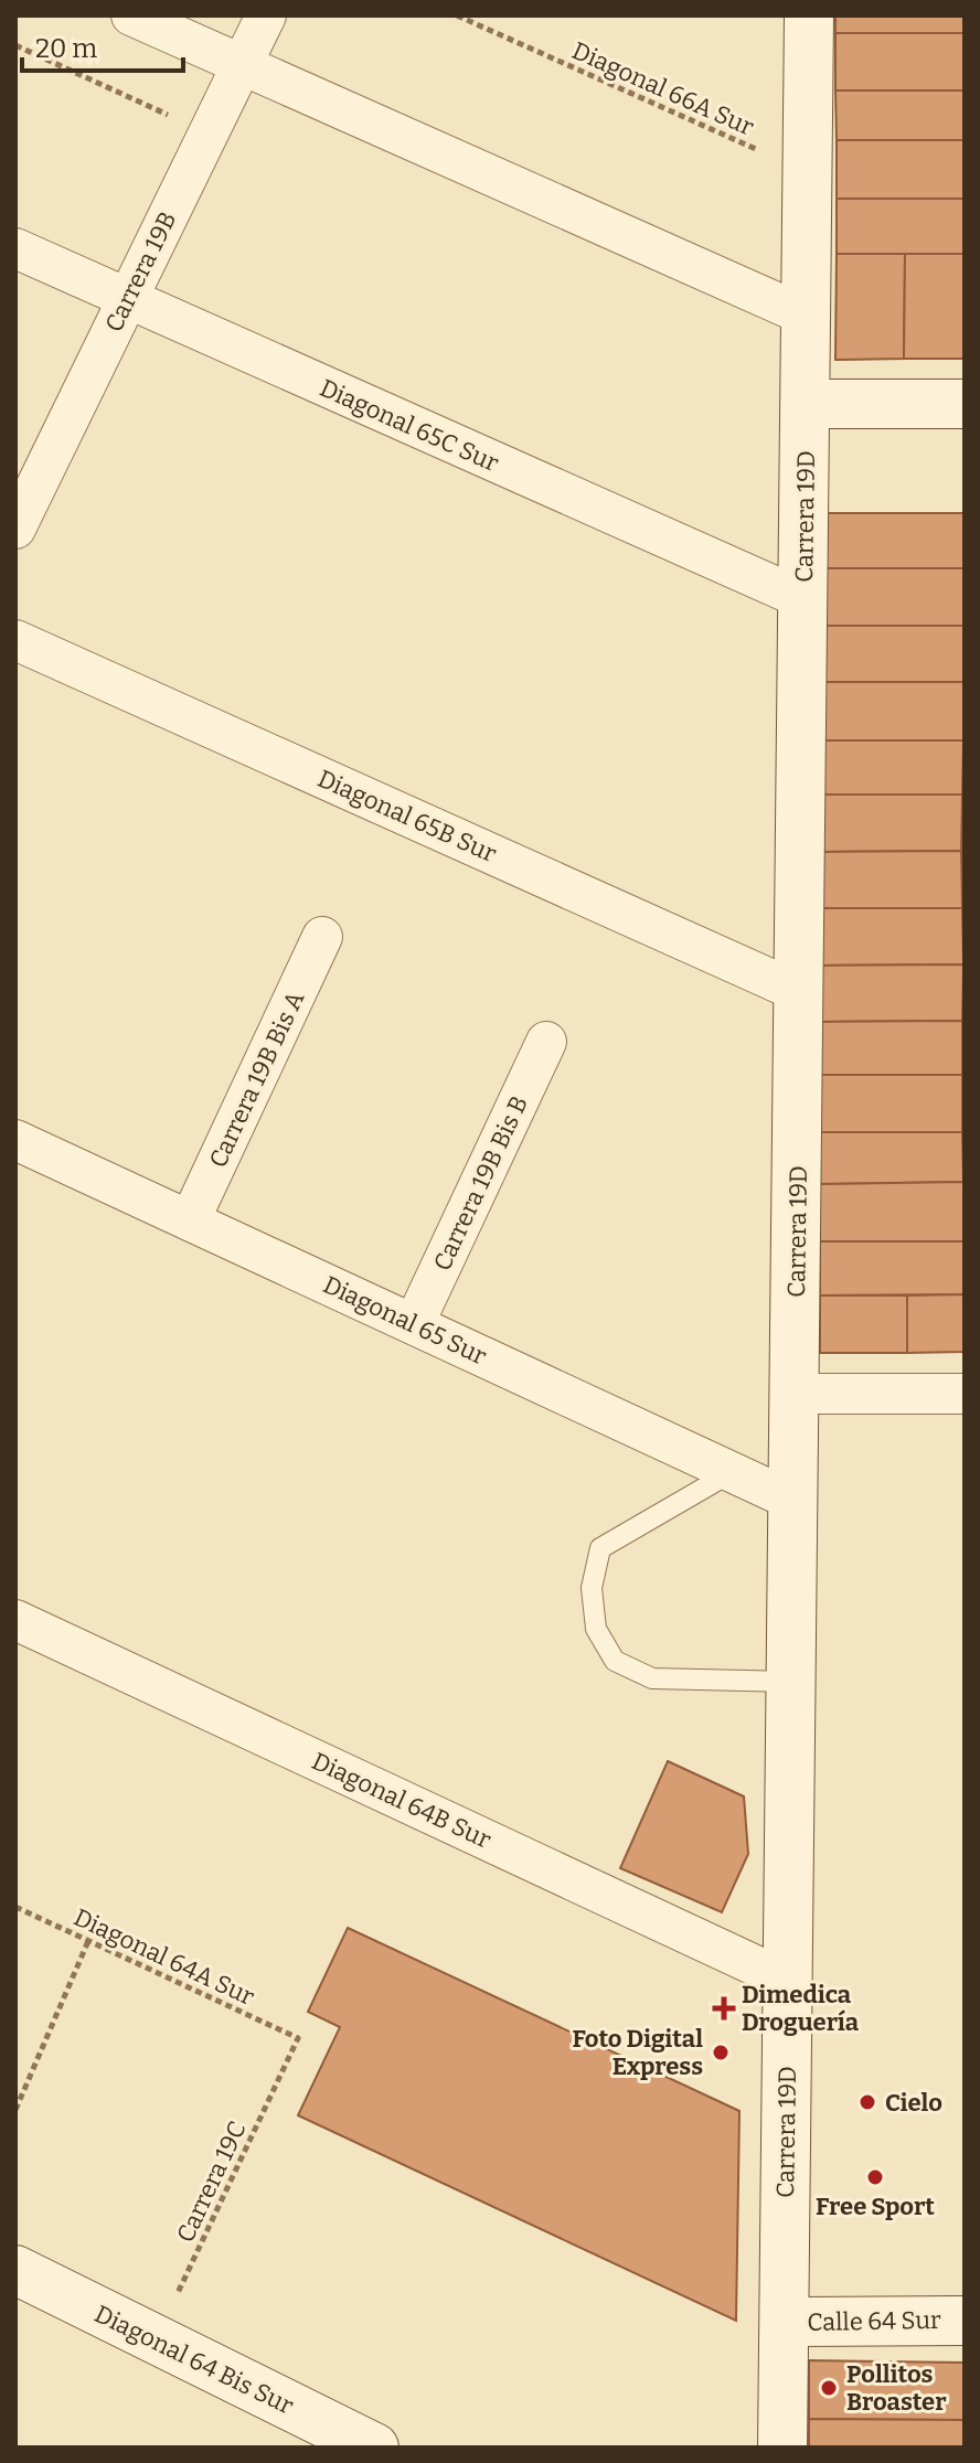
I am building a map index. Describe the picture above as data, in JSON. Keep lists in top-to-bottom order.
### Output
{
  "streets": {
    "street": [
      "Carrera 19B",
      "Diagonal 65C Sur",
      "Carrera 19D",
      "Diagonal 65B Sur",
      "Carrera 19B Bis A",
      "Carrera 19B Bis B",
      "Diagonal 65 Sur",
      "Diagonal 64B Sur",
      "Calle 64 Sur",
      "Diagonal 64 Bis Sur"
    ],
    "path": ["Diagonal 66A Sur", "Diagonal 64A Sur", "Carrera 19C"]
  },
  "crossings": [
    ["Diagonal 66A Sur", "Carrera 19D"],
    ["Carrera 19B", "Diagonal 65C Sur"],
    ["Diagonal 65C Sur", "Carrera 19D"],
    ["Carrera 19D", "Diagonal 65B Sur"],
    ["Carrera 19D", "Diagonal 65 Sur"],
    ["Carrera 19D", "Diagonal 64B Sur"],
    ["Carrera 19D", "Calle 64 Sur"],
    ["Carrera 19B Bis A", "Diagonal 65 Sur"],
    ["Carrera 19B Bis B", "Diagonal 65 Sur"],
    ["Diagonal 64A Sur", "Carrera 19C"],
    ["Carrera 19C", "Diagonal 64 Bis Sur"]
  ],
  "places": {
    "health": ["Dimedica Droguería"],
    "other": [
      "Foto Digital Express",
      "Cielo",
      "Free Sport",
      "Pollitos Broaster"
    ]
  },
  "scale_bar": "20 m"
}
